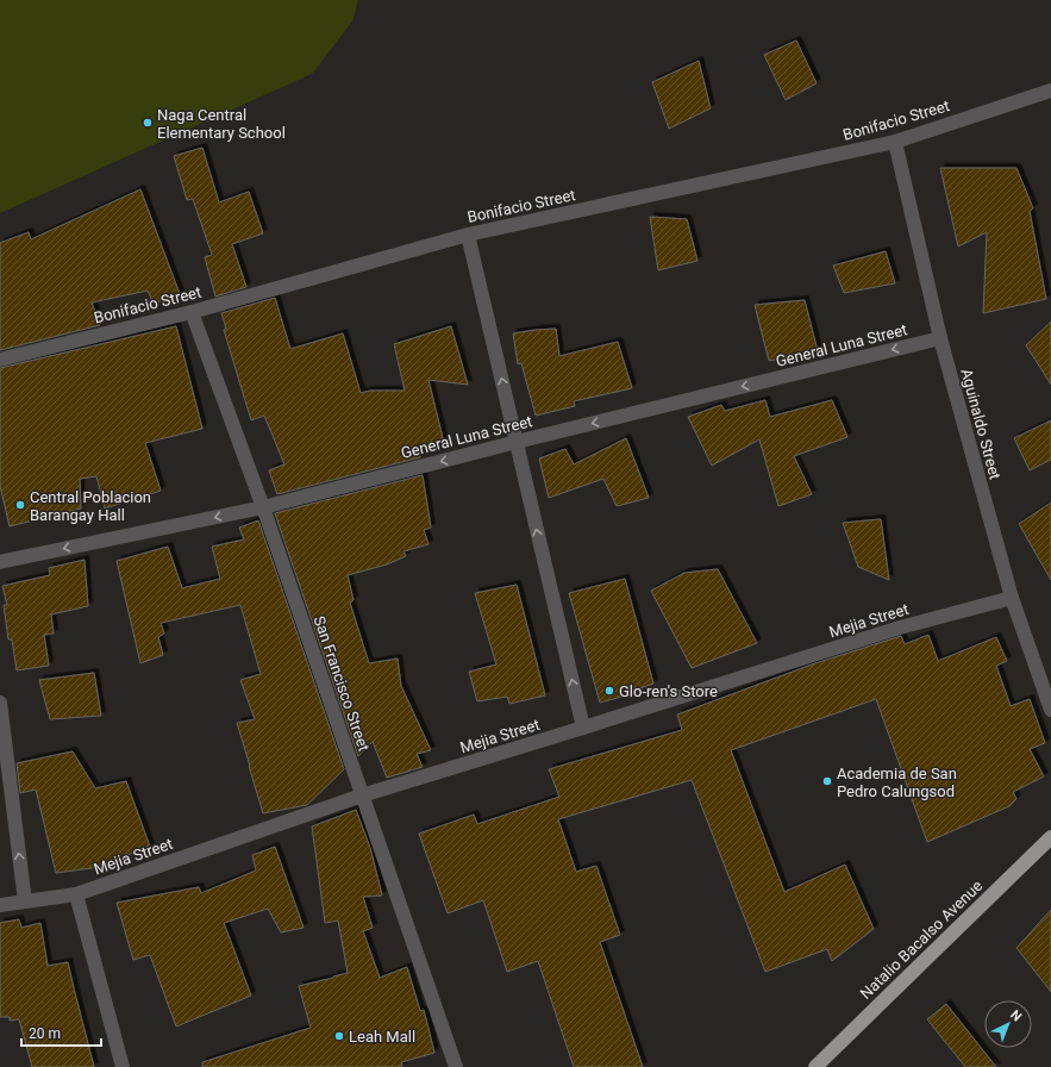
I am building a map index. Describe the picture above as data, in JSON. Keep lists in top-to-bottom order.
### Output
{
  "streets": {
    "highway": ["Natalio Bacalso Avenue"],
    "street": [
      "Bonifacio Street",
      "General Luna Street",
      "Aguinaldo Street",
      "Mejia Street",
      "San Francisco Street"
    ]
  },
  "crossings": [
    ["Bonifacio Street", "Aguinaldo Street"],
    ["Bonifacio Street", "San Francisco Street"],
    ["General Luna Street", "Aguinaldo Street"],
    ["General Luna Street", "San Francisco Street"],
    ["Aguinaldo Street", "Mejia Street"],
    ["Mejia Street", "San Francisco Street"]
  ],
  "one_way": ["General Luna Street"],
  "places": [
    "Naga Central Elementary School",
    "Central Poblacion Barangay Hall",
    "Glo-ren's Store",
    "Academia de San Pedro Calungsod",
    "Leah Mall"
  ],
  "scale_bar": "20 m",
  "north": "top right"
}
